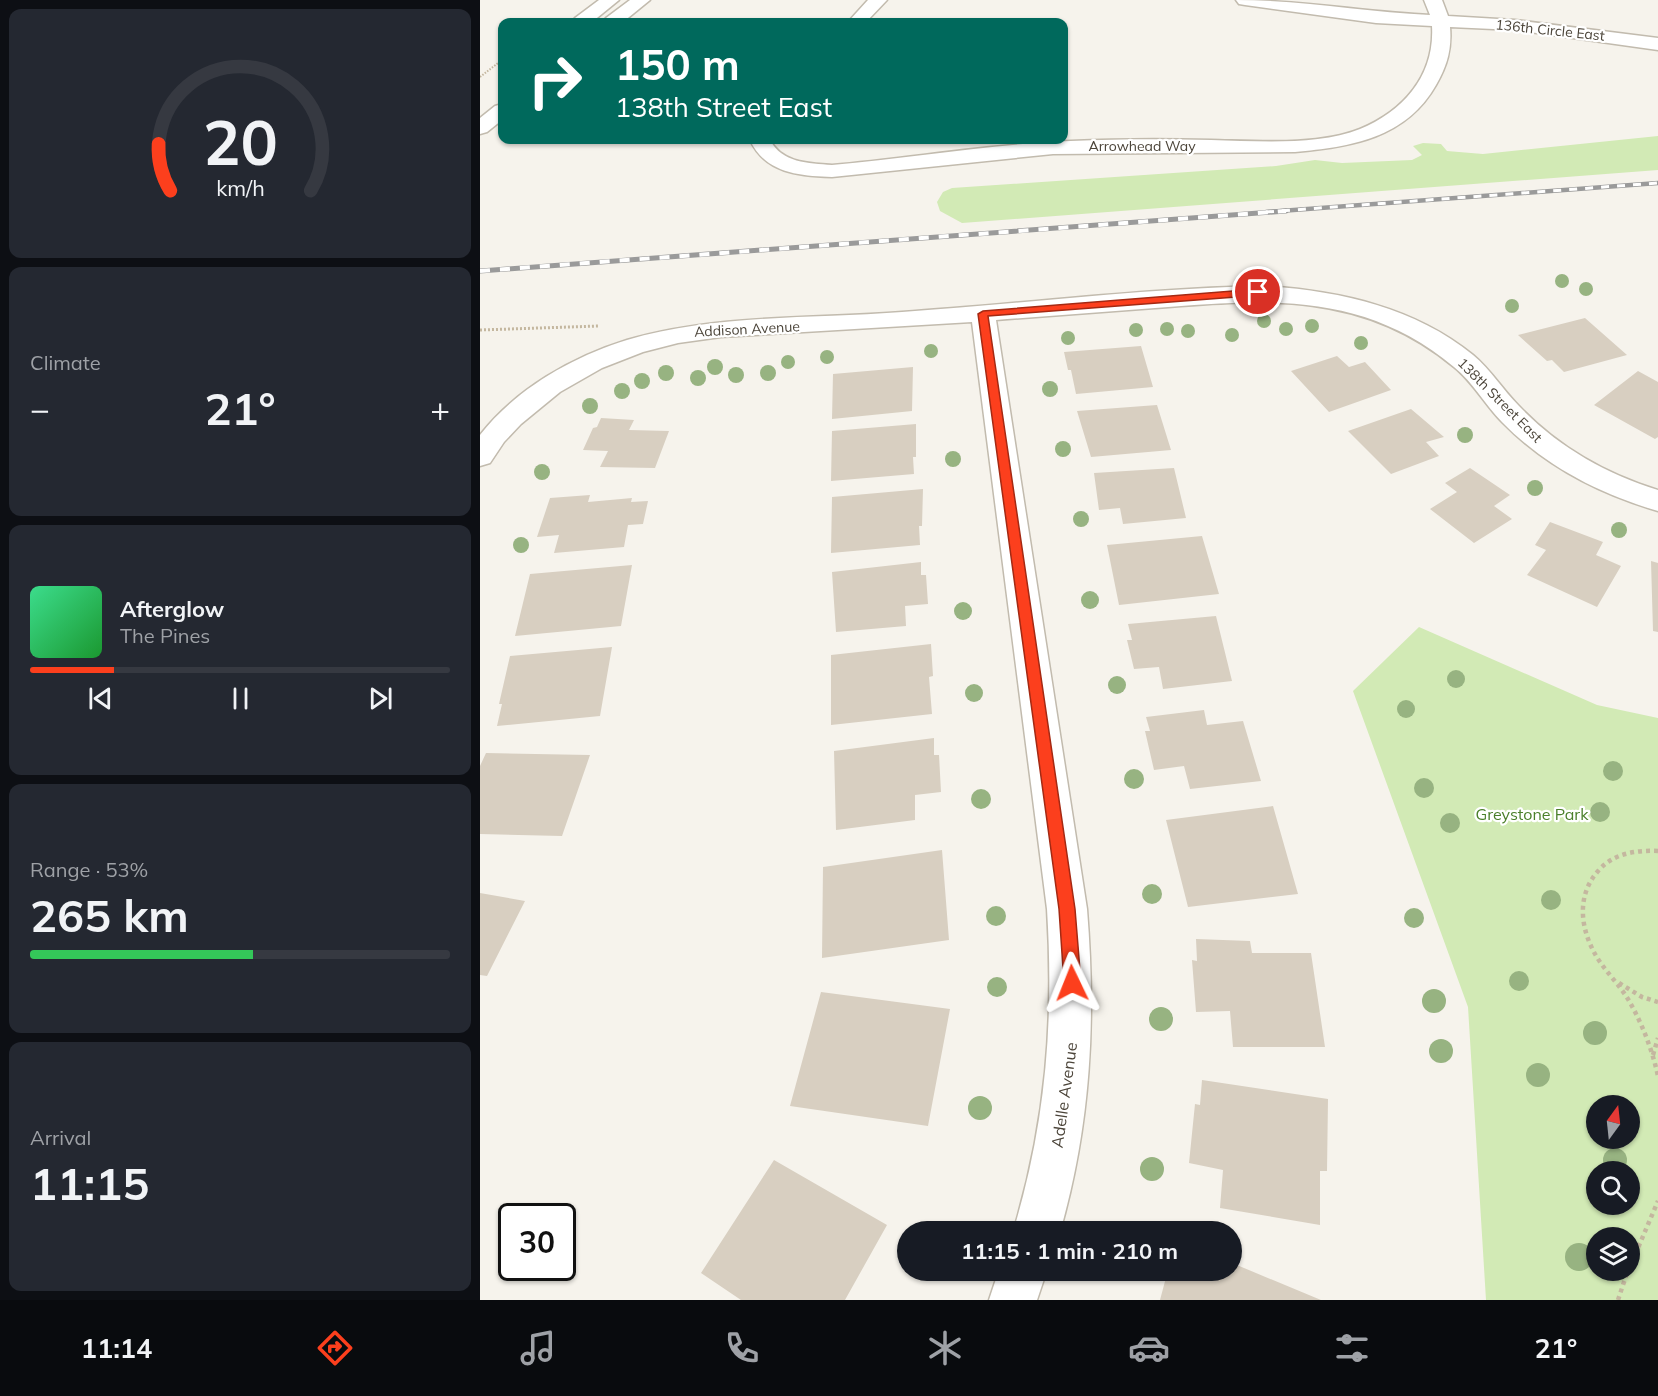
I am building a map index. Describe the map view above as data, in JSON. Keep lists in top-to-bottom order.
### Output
{
  "streets": {
    "street": [
      "136th Circle East",
      "Arrowhead Way",
      "Addison Avenue",
      "138th Street East",
      "Adelle Avenue"
    ]
  },
  "crossings": [
    ["136th Circle East", "Arrowhead Way"],
    ["Addison Avenue", "138th Street East"],
    ["Addison Avenue", "Adelle Avenue"],
    ["138th Street East", "Adelle Avenue"]
  ],
  "parks": ["Greystone Park"],
  "north": "top",
  "page": {
    "turn": ["150 m", "138th Street East"],
    "tile": [
      "Climate",
      ["Range · 53%", "265 km"],
      ["Arrival", "11:15"]
    ],
    "heat": ["−", "21°", "+"],
    "song": ["Afterglow", "The Pines"],
    "limit": "30",
    "trip": "11:15 · 1 min · 210 m",
    "tabs": ["11:14", "21°"],
    "gauge": ["20", "km/h"]
  }
}
